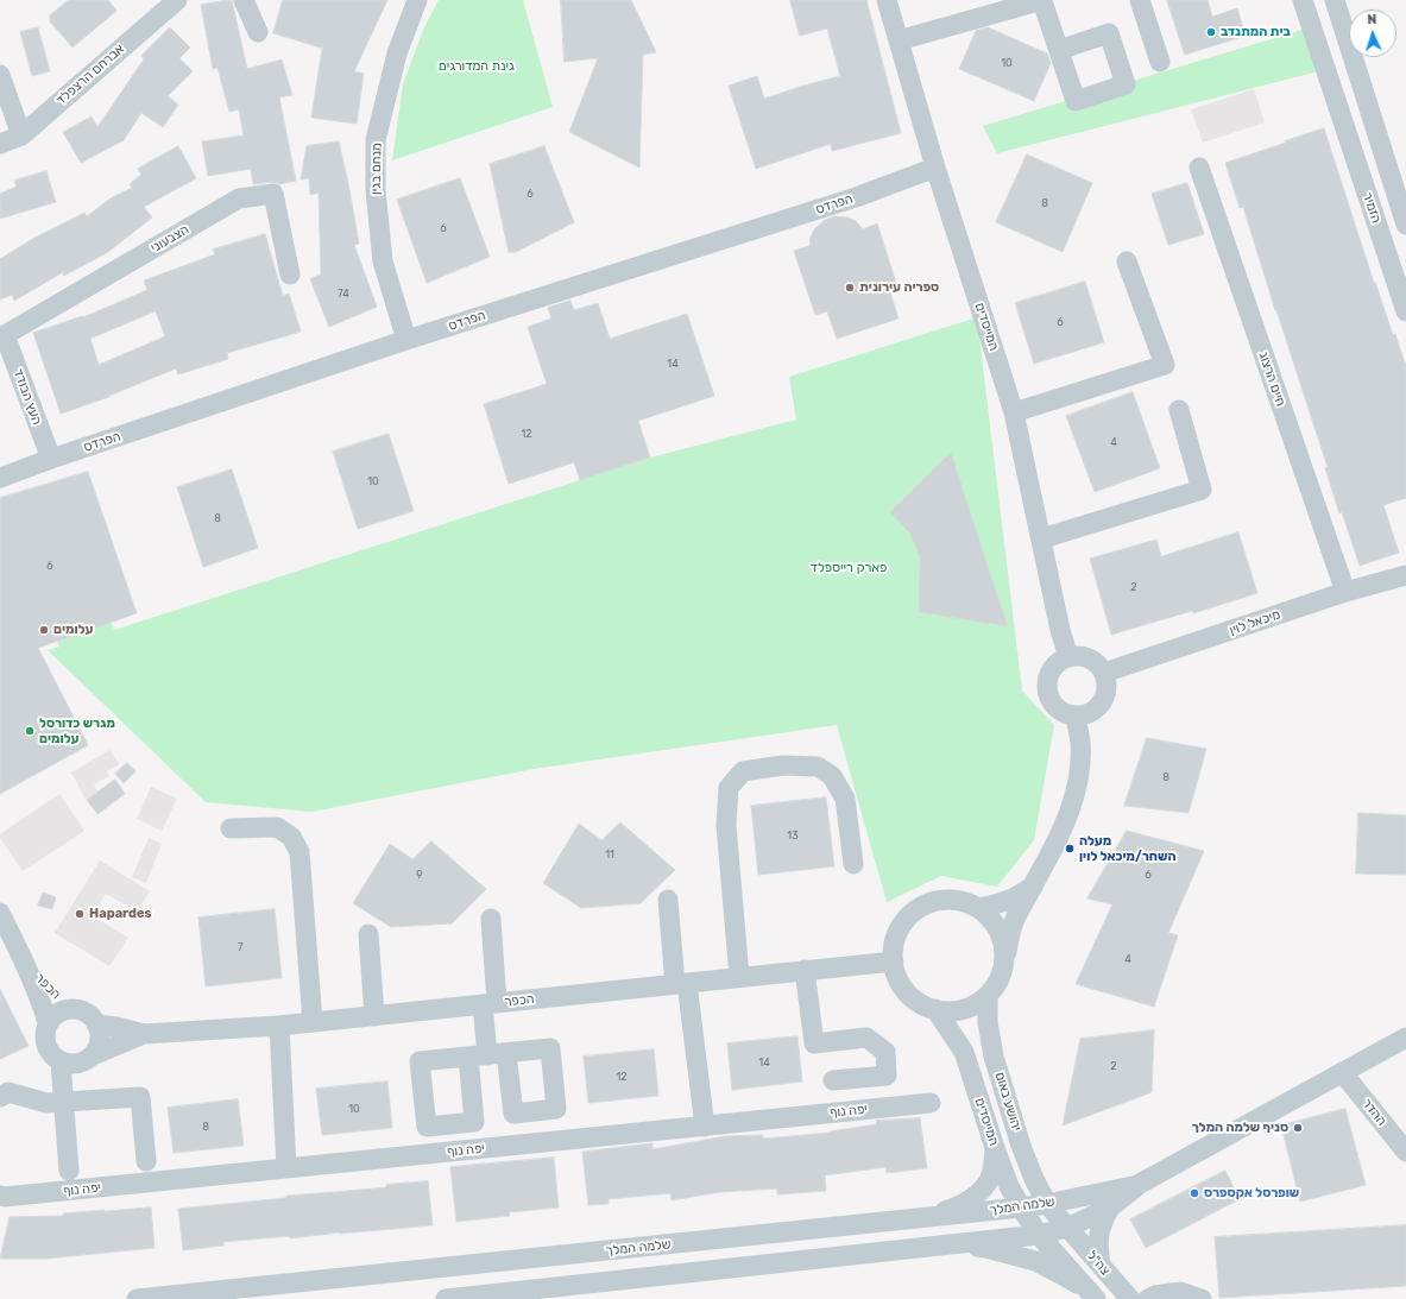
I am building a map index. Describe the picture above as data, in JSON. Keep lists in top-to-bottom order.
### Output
{
  "streets": {
    "street": [
      "אברהם הרצפלד",
      "מנחם בגין",
      "הפרדס",
      "הזמיר",
      "הצבעוני",
      "המייסדים",
      "חיים הרצוג",
      "העץ הבודד",
      "מיכאל לוין",
      "הכפר",
      "יהושע באום",
      "יפה נוף",
      "ההדר",
      "שלמה המלך",
      "צה\"ל"
    ]
  },
  "crossings": [
    ["מנחם בגין", "הפרדס"],
    ["הפרדס", "המייסדים"],
    ["הפרדס", "העץ הבודד"],
    ["הצבעוני", "העץ הבודד"],
    ["המייסדים", "מיכאל לוין"],
    ["המייסדים", "הכפר"],
    ["המייסדים", "יהושע באום"],
    ["המייסדים", "שלמה המלך"],
    ["המייסדים", "צה\"ל"],
    ["חיים הרצוג", "מיכאל לוין"],
    ["הכפר", "יהושע באום"],
    ["יהושע באום", "שלמה המלך"],
    ["ההדר", "שלמה המלך"],
    ["שלמה המלך", "צה\"ל"]
  ],
  "parks": ["גינת המדורגים", "פארק רייספלד"],
  "places": [
    "בית המתנדב",
    "ספריה עירונית",
    "עלומים",
    "מגרש כדורסל עלומים",
    "מעלה השחר/מיכאל לוין",
    "Hapardes",
    "סניף שלמה המלך",
    "שופרסל אקספרס"
  ],
  "house_numbers": [
    "10",
    "6",
    "8",
    "6",
    "74",
    "6",
    "14",
    "12",
    "4",
    "10",
    "8",
    "6",
    "2",
    "8",
    "13",
    "11",
    "9",
    "6",
    "7",
    "4",
    "14",
    "2",
    "12",
    "10",
    "8"
  ],
  "north": "top"
}
